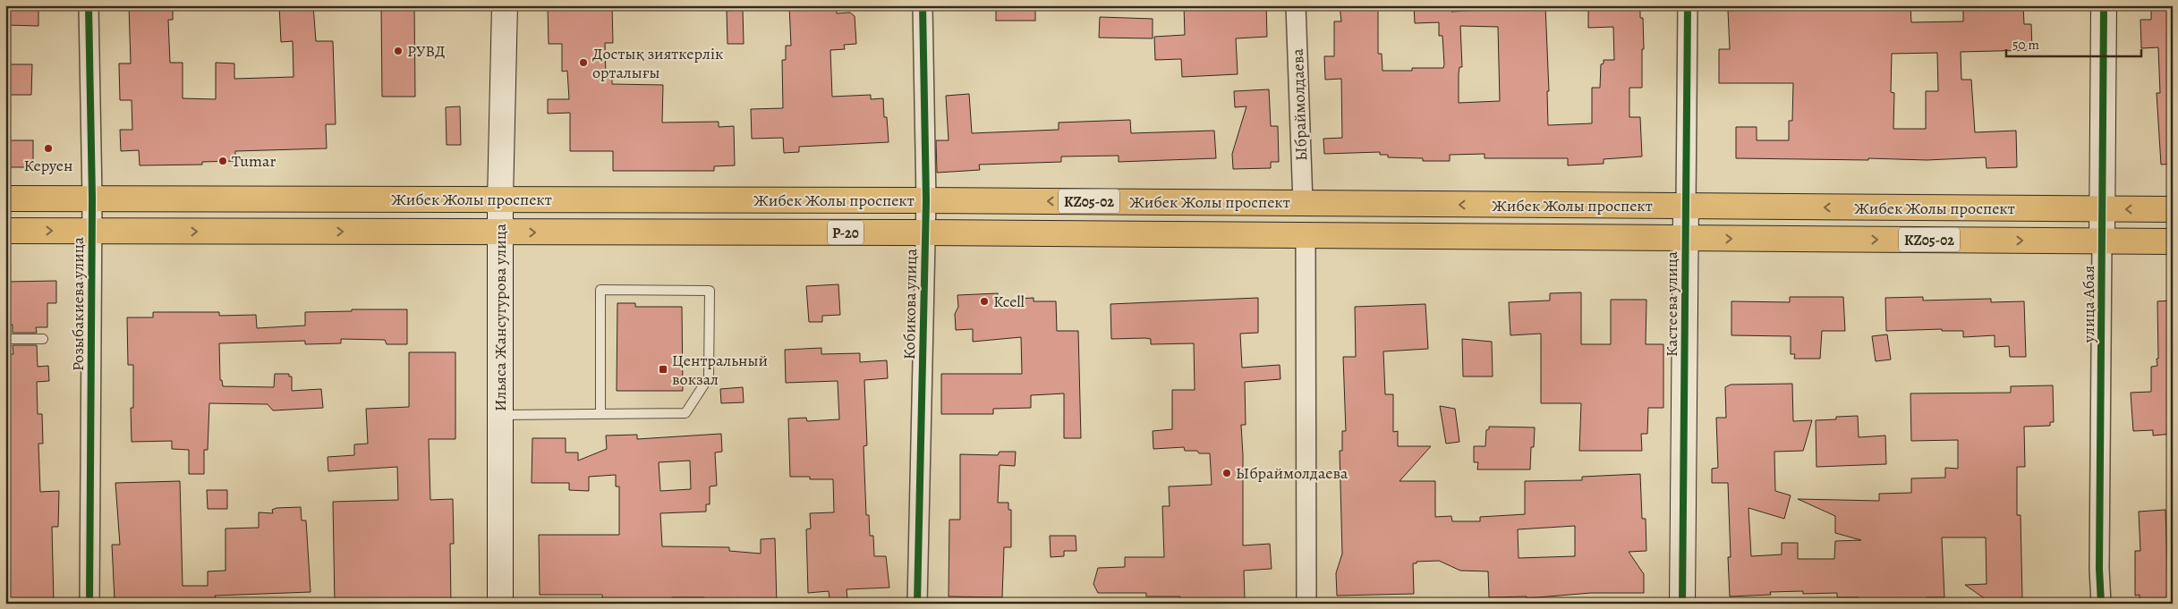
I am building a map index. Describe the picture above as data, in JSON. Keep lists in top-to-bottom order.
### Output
{
  "streets": {
    "highway": ["Жибек Жолы проспект", "KZ05-02", "Р-20"],
    "street": [
      "Ыбраймолдаева",
      "Розыбакиева улица",
      "Кобикова улица",
      "Кастеева улица",
      "улица Абая",
      "Ильяса Жансугурова улица"
    ]
  },
  "crossings": [
    ["Ыбраймолдаева", "Жибек Жолы проспект"],
    ["Жибек Жолы проспект", "Розыбакиева улица"],
    ["Жибек Жолы проспект", "Кобикова улица"],
    ["Жибек Жолы проспект", "Кастеева улица"],
    ["Жибек Жолы проспект", "улица Абая"],
    ["Жибек Жолы проспект", "Ильяса Жансугурова улица"]
  ],
  "places": {
    "other": [
      "РУВД",
      "Достық зияткерлік орталығы",
      "Керуен",
      "Tumar",
      "Kcell",
      "Ыбраймолдаева"
    ],
    "transit": ["Центральный вокзал"]
  },
  "scale_bar": "50 m"
}
